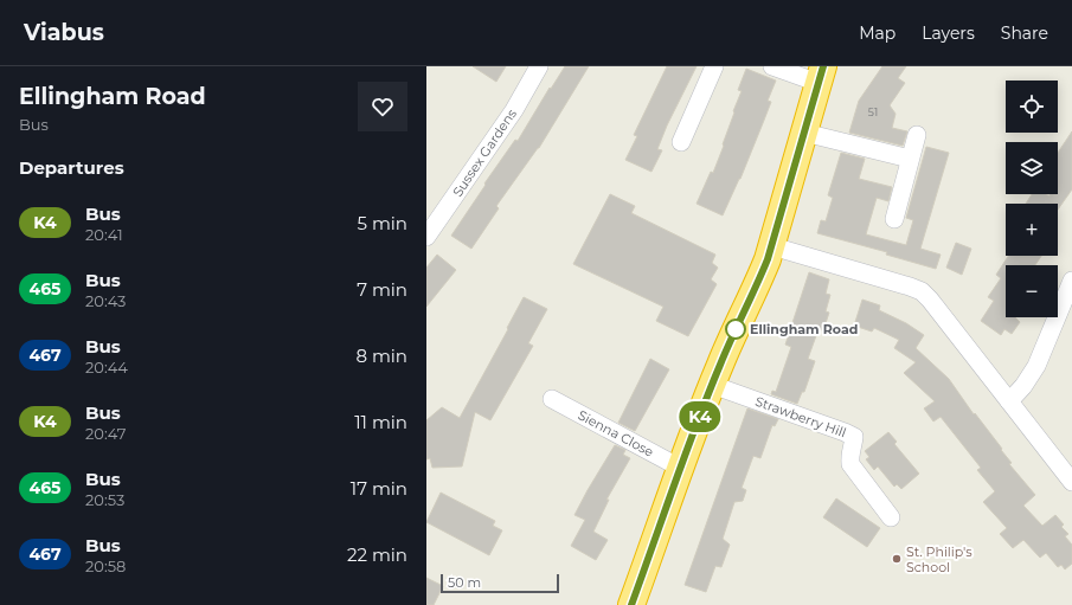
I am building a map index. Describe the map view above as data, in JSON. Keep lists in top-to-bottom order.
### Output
{
  "streets": {
    "street": ["Sussex Gardens", "Strawberry Hill", "Sienna Close"]
  },
  "places": ["Ellingham Road", "St. Philip's School"],
  "lines": ["bus line K4"],
  "house_numbers": ["51"],
  "scale_bar": "50 m",
  "page": {
    "header": "Viabus",
    "nav": ["Map", "Layers", "Share"],
    "heading": [
      ["Ellingham Road", "Bus"],
      "Departures"
    ],
    "on_map": "K4",
    "map_buttons": ["+", "−"],
    "list": [
      {
        "mark": "K4",
        "name": "Bus",
        "note": "20:41",
        "value": "5 min"
      },
      {
        "mark": "465",
        "name": "Bus",
        "note": "20:43",
        "value": "7 min"
      },
      {
        "mark": "467",
        "name": "Bus",
        "note": "20:44",
        "value": "8 min"
      },
      {
        "mark": "K4",
        "name": "Bus",
        "note": "20:47",
        "value": "11 min"
      },
      {
        "mark": "465",
        "name": "Bus",
        "note": "20:53",
        "value": "17 min"
      },
      {
        "mark": "467",
        "name": "Bus",
        "note": "20:58",
        "value": "22 min"
      }
    ],
    "scale": "50 m"
  }
}
